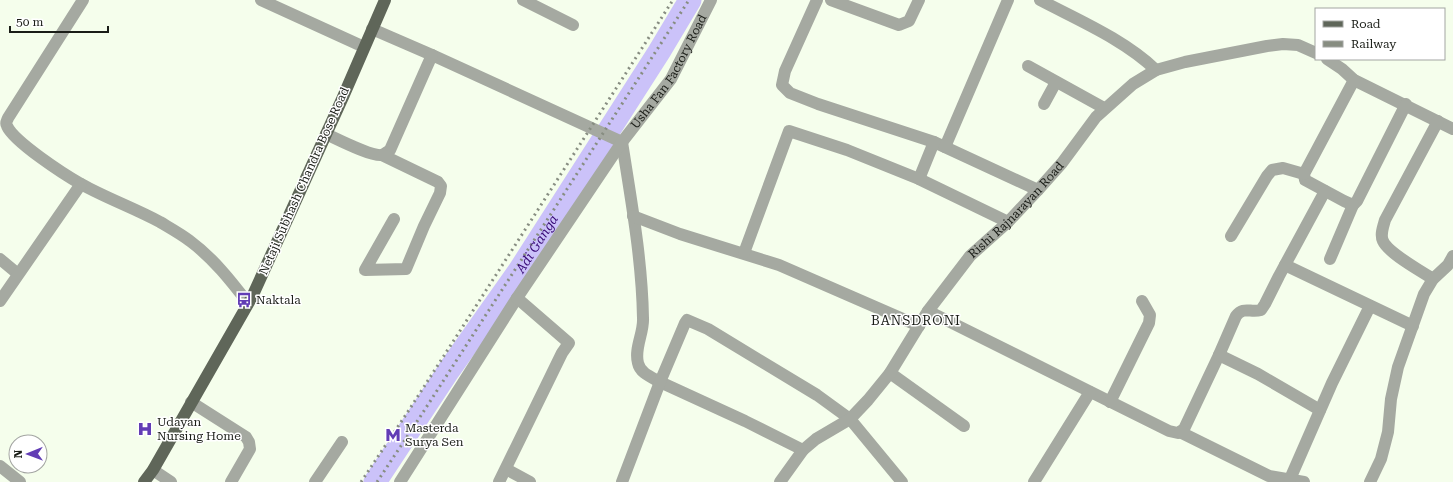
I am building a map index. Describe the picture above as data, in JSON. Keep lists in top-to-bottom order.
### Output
{
  "streets": {
    "main road": ["Netaji Subhash Chandra Bose Road"],
    "street": ["Usha Fan Factory Road", "Rishi Rajnarayan Road"]
  },
  "districts": ["BANSDRONI"],
  "water": ["Adi Ganga"],
  "places": {
    "bus stop": ["Naktala"],
    "hospital": ["Udayan Nursing Home"],
    "metro station": ["Masterda Surya Sen"]
  },
  "legend": ["Road", "Railway"],
  "scale_bar": "50 m",
  "north": "left"
}
